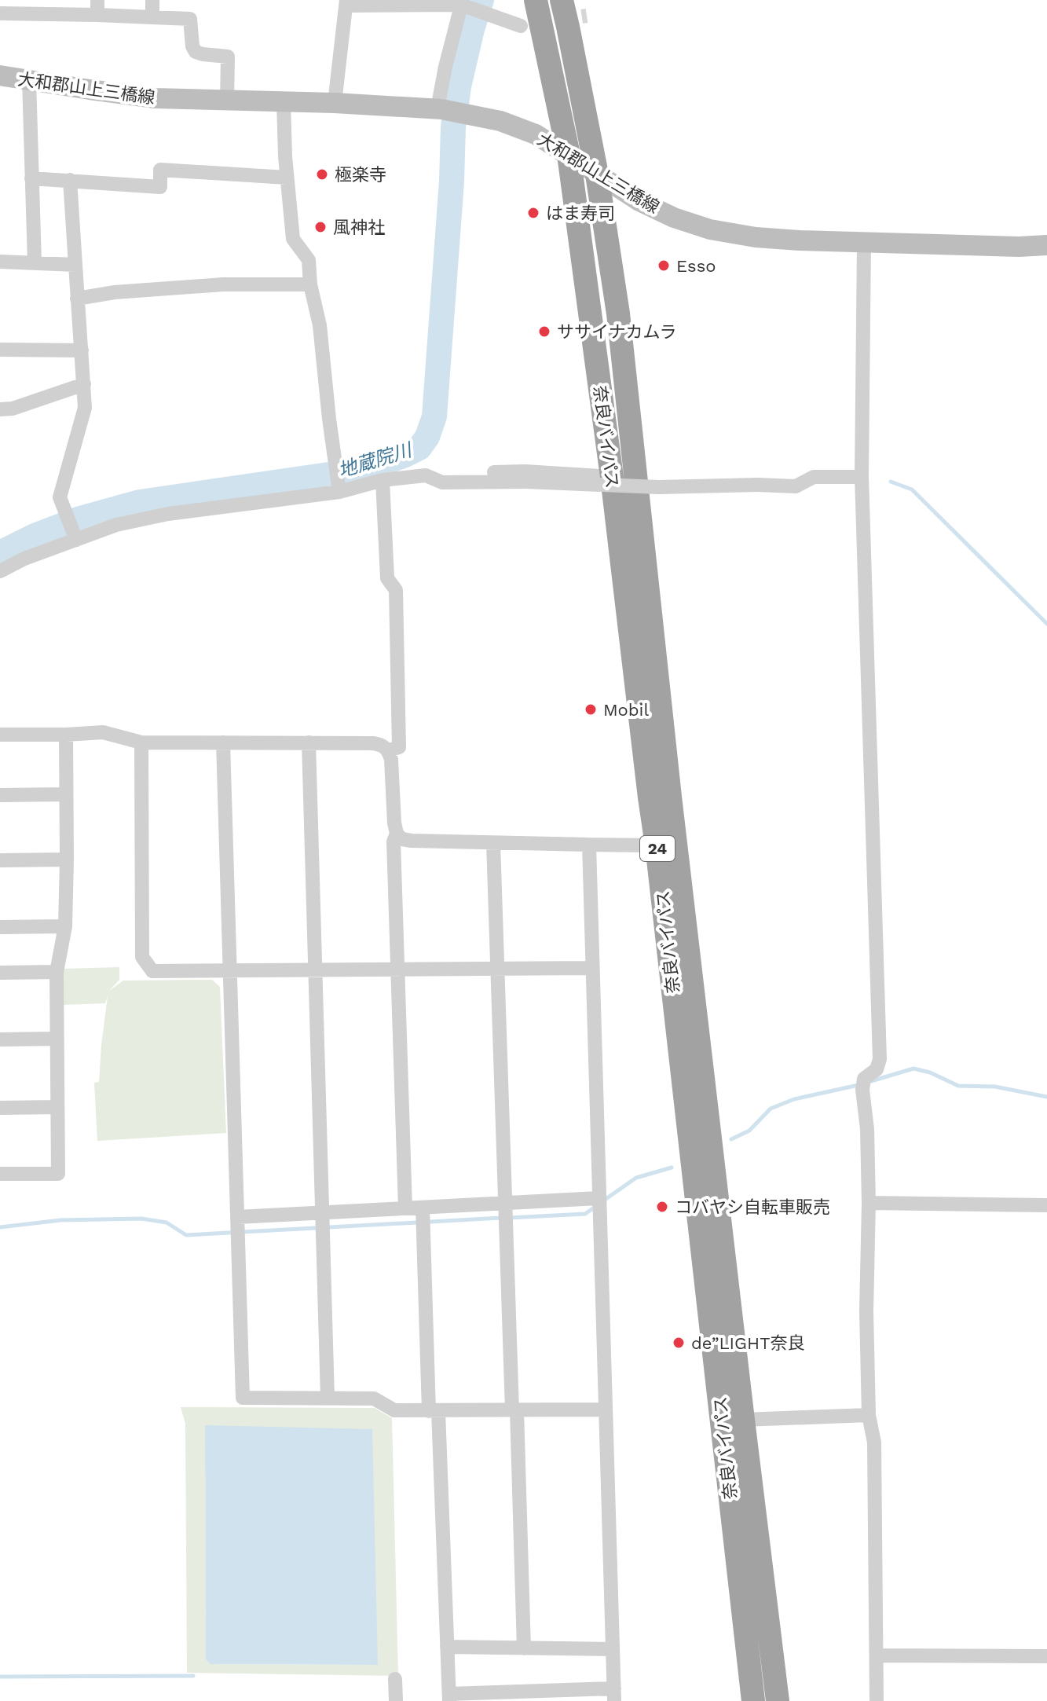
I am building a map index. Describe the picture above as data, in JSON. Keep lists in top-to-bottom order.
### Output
{
  "streets": {
    "highway": ["奈良バイパス", "24"],
    "main road": ["大和郡山上三橋線"]
  },
  "crossings": [
    ["大和郡山上三橋線", "奈良バイパス"]
  ],
  "water": ["地蔵院川"],
  "places": [
    "極楽寺",
    "はま寿司",
    "風神社",
    "Esso",
    "ササイナカムラ",
    "Mobil",
    "コバヤシ自転車販売",
    "de”LIGHT奈良"
  ]
}
